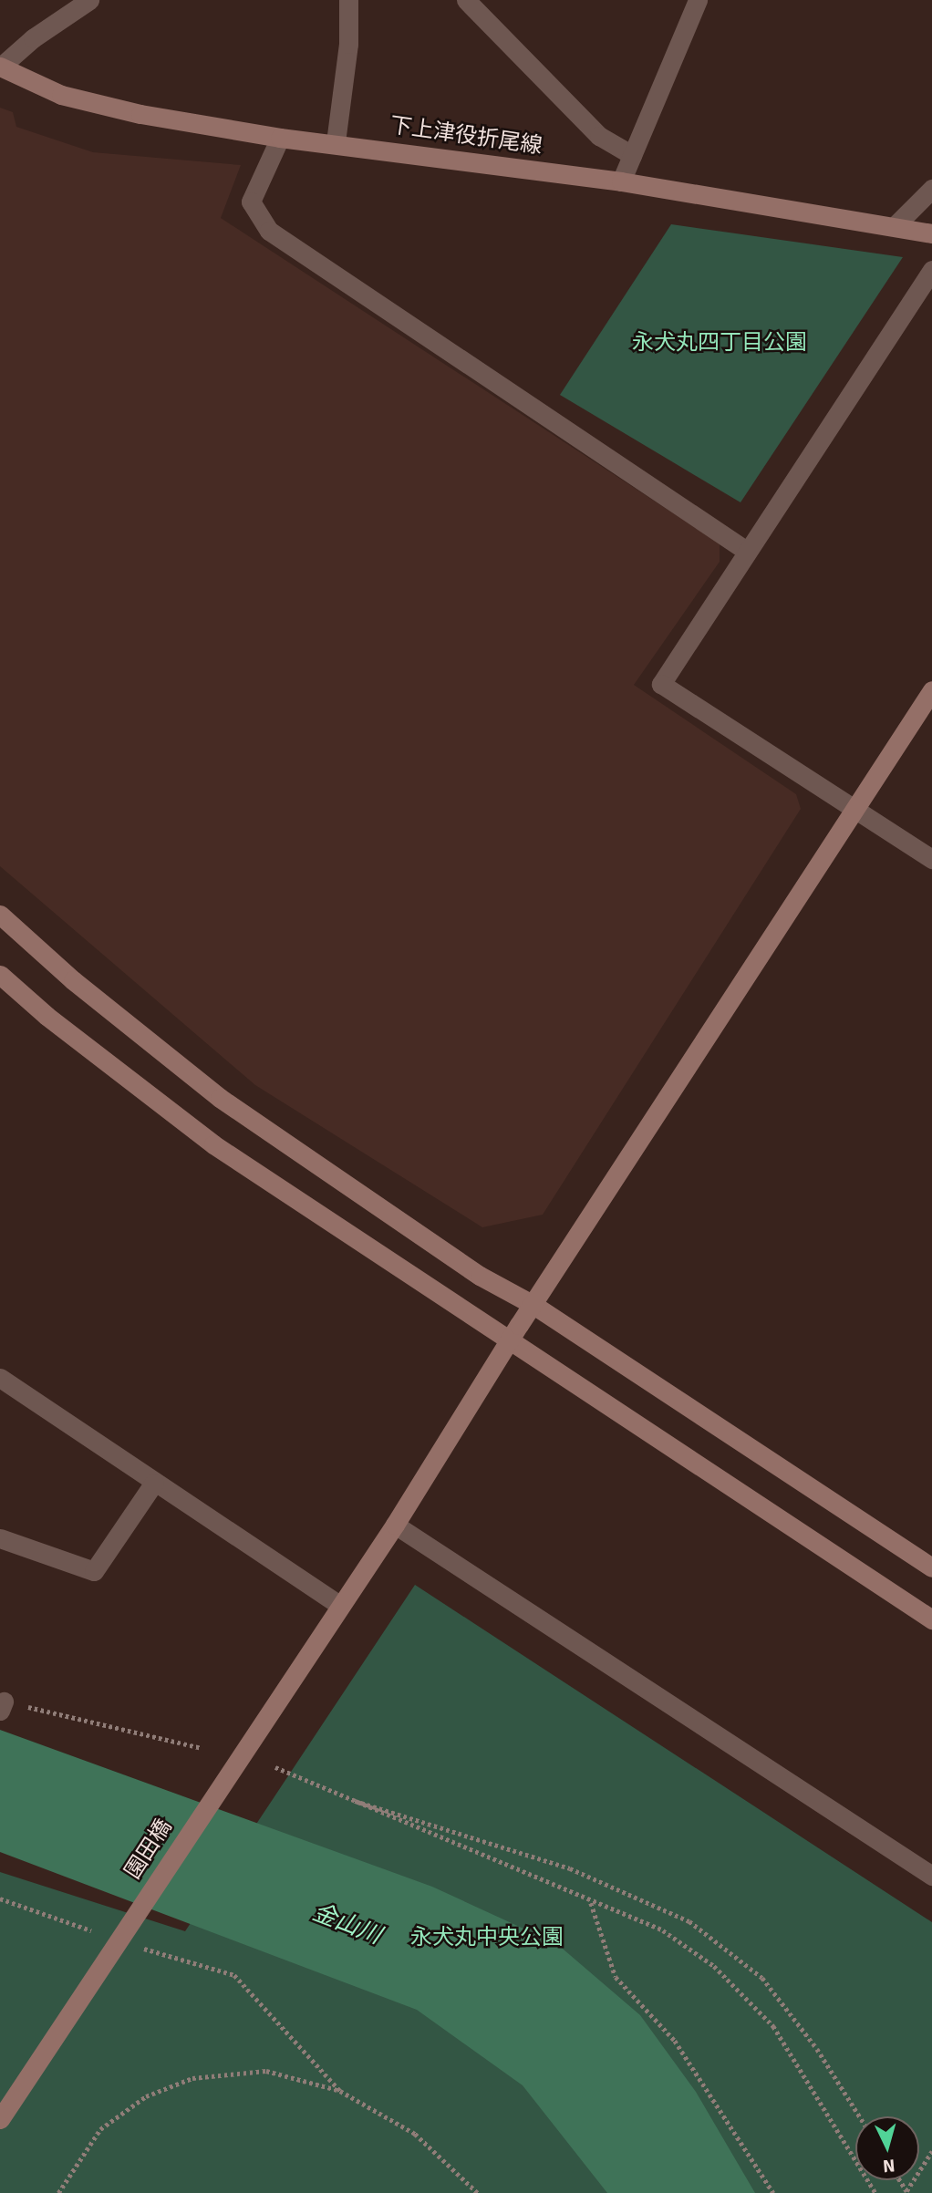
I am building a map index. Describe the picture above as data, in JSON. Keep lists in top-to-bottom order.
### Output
{
  "streets": {
    "street": ["下上津役折尾線", "園田橋"]
  },
  "water": ["金山川"],
  "parks": ["永犬丸四丁目公園", "永犬丸中央公園"],
  "north": "bottom"
}
